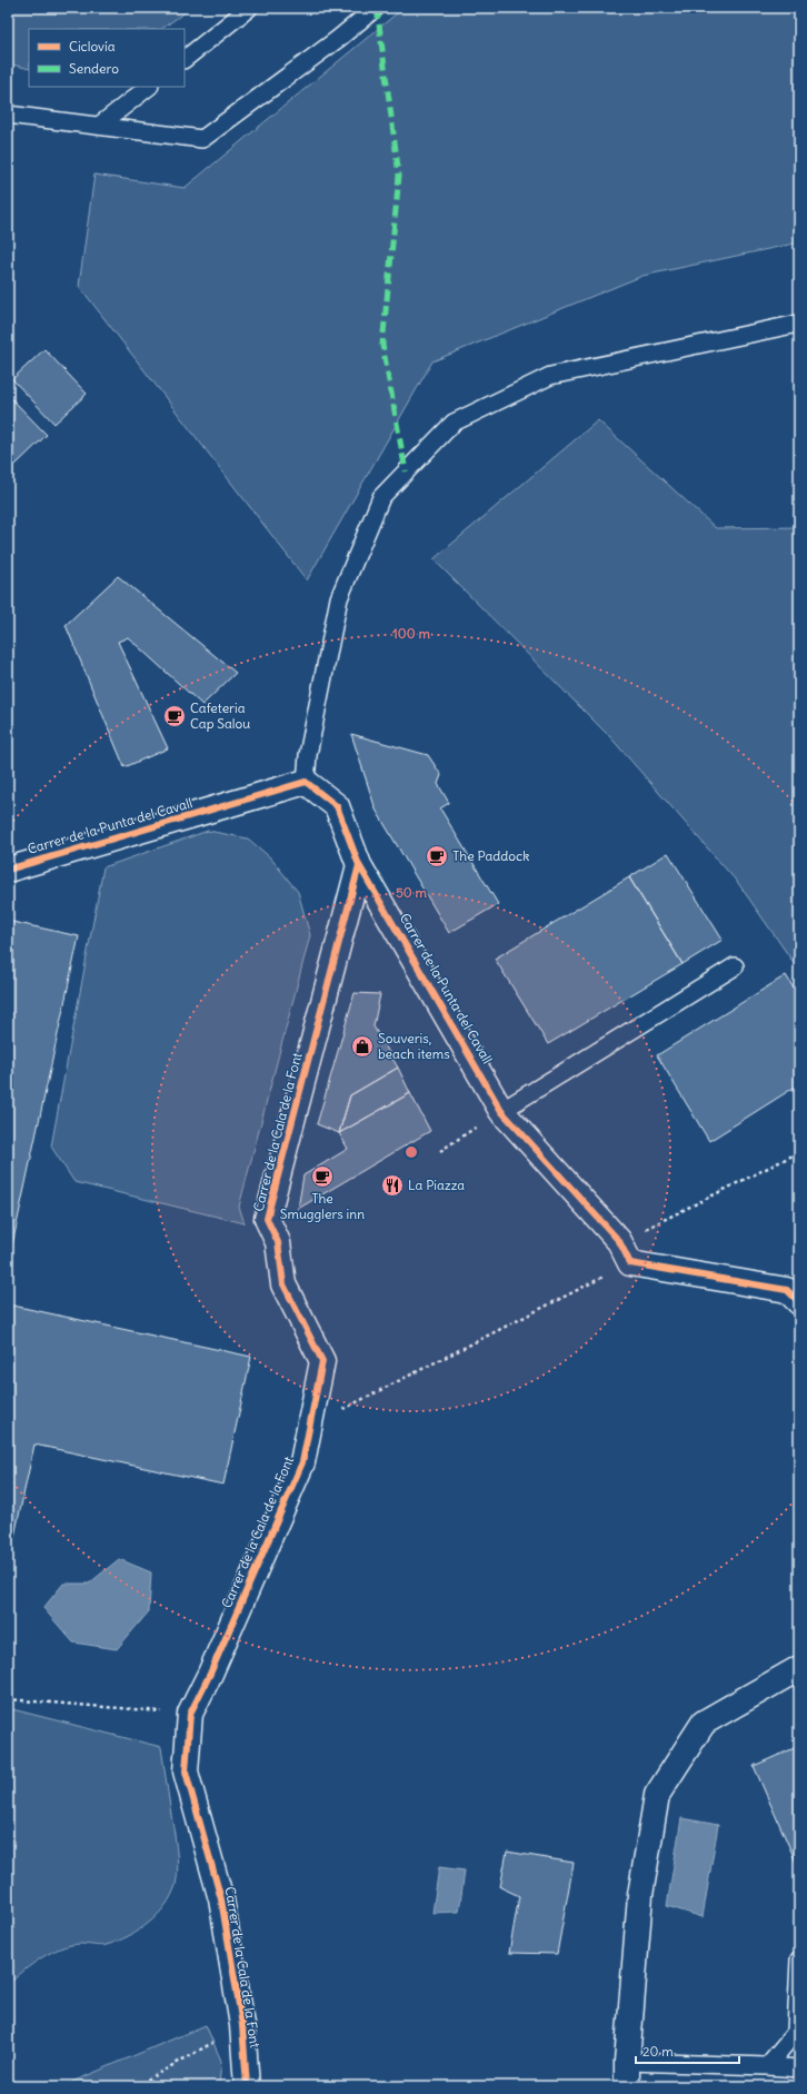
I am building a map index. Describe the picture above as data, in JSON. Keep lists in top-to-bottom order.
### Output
{
  "streets": {
    "street": ["Carrer de la Punta del Cavall", "Carrer de la Cala de la Font"]
  },
  "crossings": [
    ["Carrer de la Punta del Cavall", "Carrer de la Cala de la Font"]
  ],
  "places": {
    "cafe": ["Cafeteria Cap Salou", "The Paddock", "The Smugglers inn"],
    "shop": ["Souveris, beach items"],
    "restaurant": ["La Piazza"]
  },
  "legend": ["Ciclovía", "Sendero"],
  "scale_bar": "20 m",
  "rings": ["100 m", "50 m"]
}
